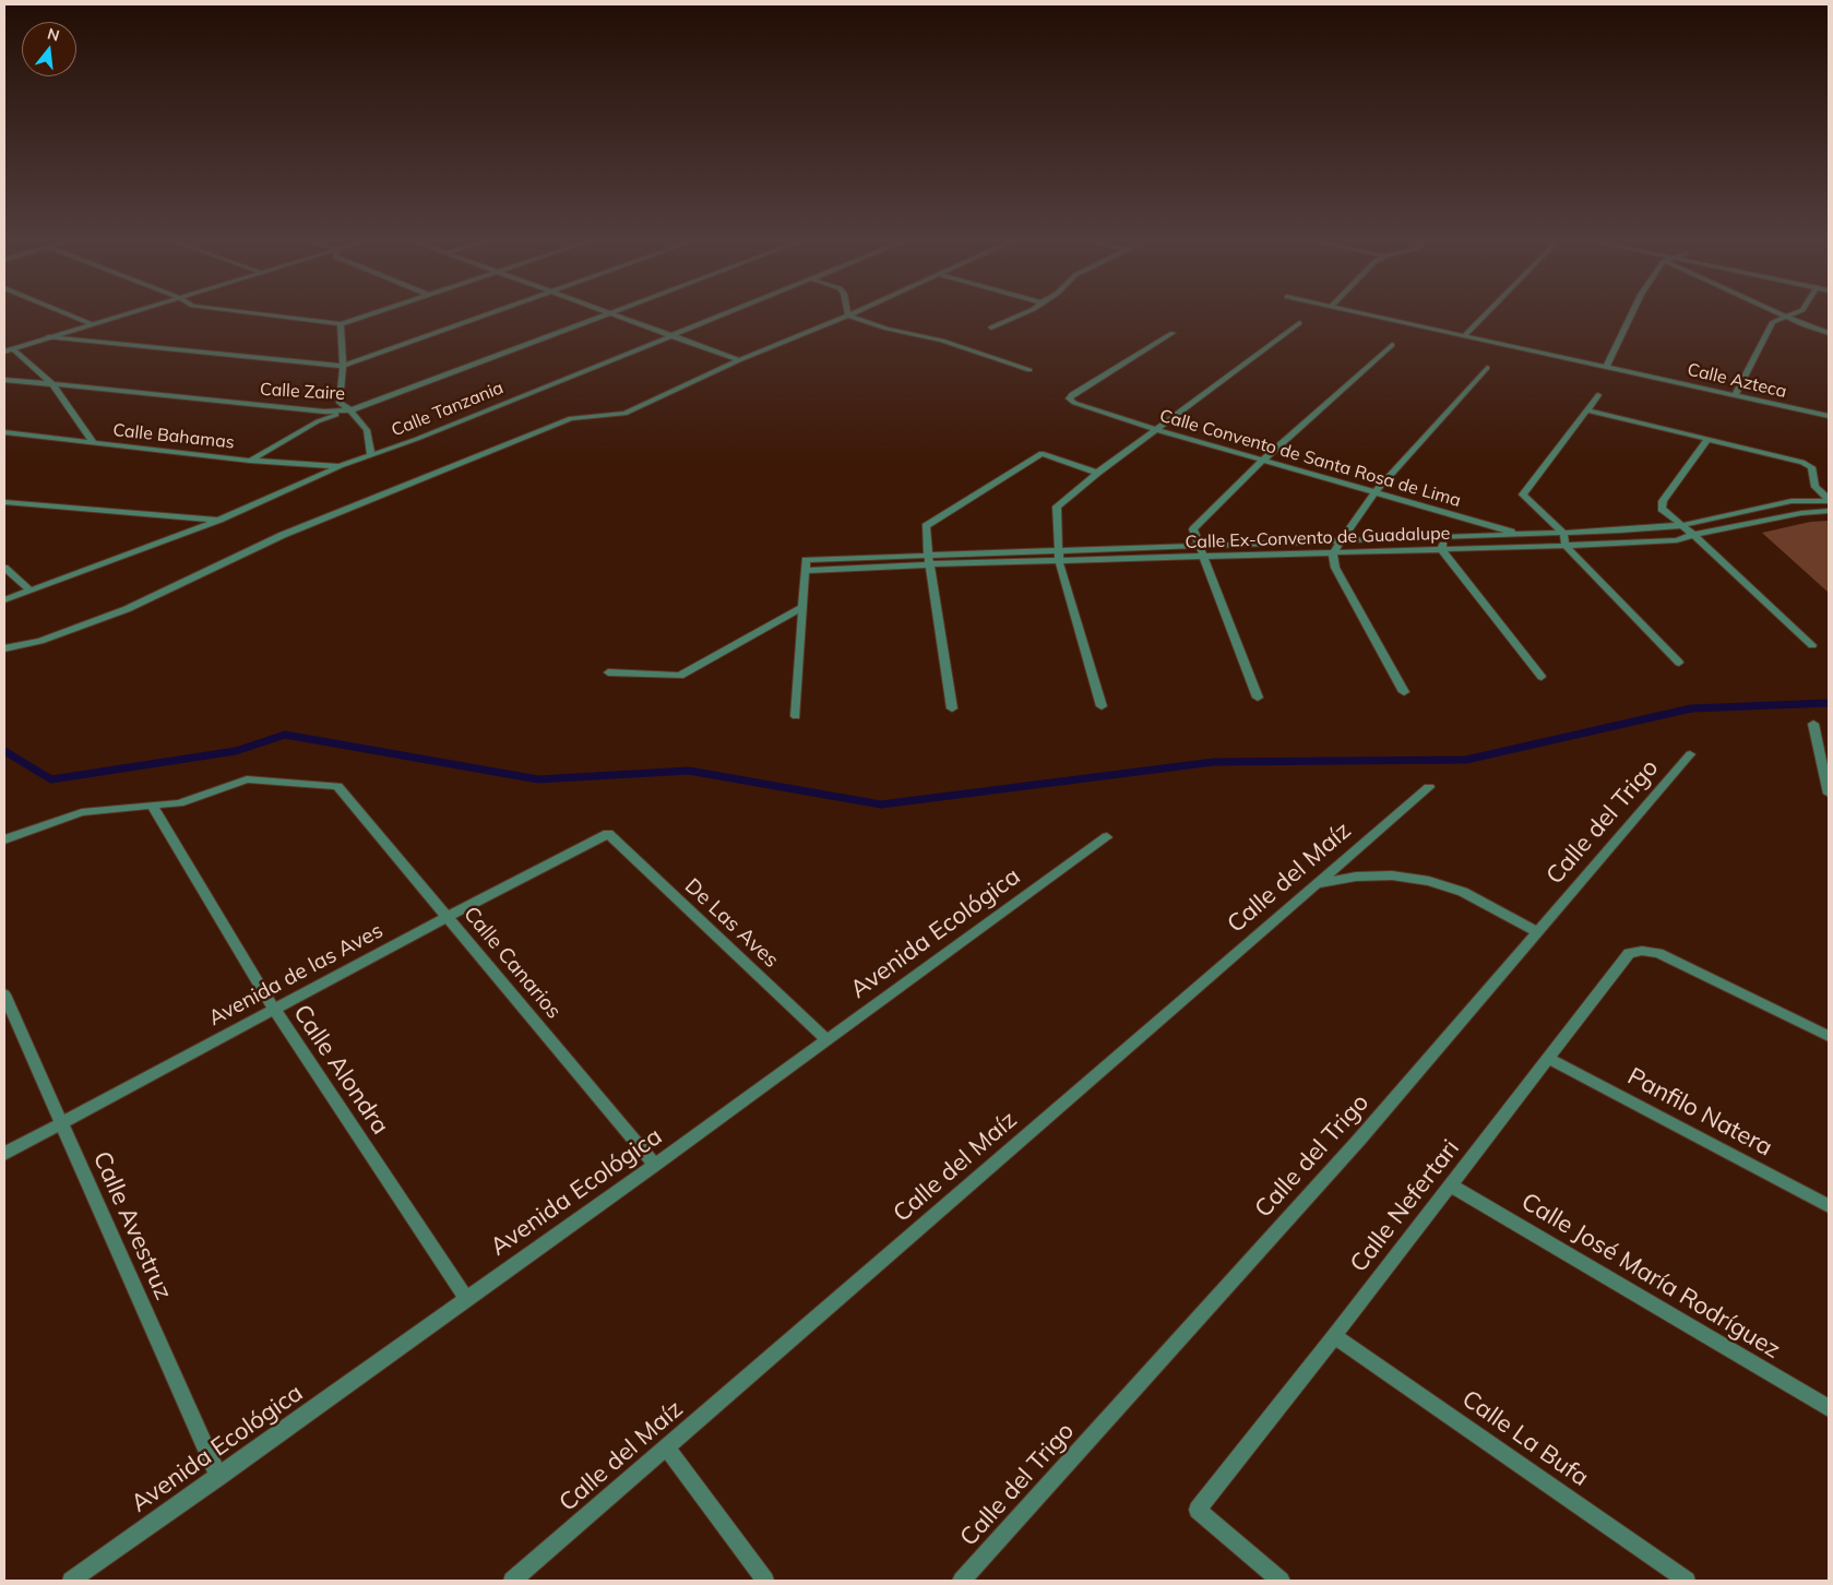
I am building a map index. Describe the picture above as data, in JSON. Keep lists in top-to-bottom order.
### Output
{
  "streets": {
    "street": [
      "Calle Azteca",
      "Calle Zaire",
      "Calle Tanzania",
      "Calle Bahamas",
      "Calle Convento de Santa Rosa de Lima",
      "Calle Ex-Convento de Guadalupe",
      "Calle del Trigo",
      "Calle del Maíz",
      "De Las Aves",
      "Avenida Ecológica",
      "Calle Canarios",
      "Avenida de las Aves",
      "Calle Alondra",
      "Panfilo Natera",
      "Calle Nefertari",
      "Calle Avestruz",
      "Calle José María Rodríguez",
      "Calle La Bufa"
    ]
  },
  "crossings": [
    ["Calle Tanzania", "Calle Bahamas"],
    ["Calle Convento de Santa Rosa de Lima", "Calle Ex-Convento de Guadalupe"],
    ["De Las Aves", "Avenida Ecológica"],
    ["De Las Aves", "Avenida de las Aves"],
    ["Avenida Ecológica", "Calle Canarios"],
    ["Avenida Ecológica", "Calle Alondra"],
    ["Avenida Ecológica", "Calle Avestruz"],
    ["Calle Canarios", "Avenida de las Aves"],
    ["Calle Canarios", "Calle Alondra"],
    ["Avenida de las Aves", "Calle Alondra"],
    ["Avenida de las Aves", "Calle Avestruz"],
    ["Panfilo Natera", "Calle Nefertari"],
    ["Calle Nefertari", "Calle José María Rodríguez"],
    ["Calle Nefertari", "Calle La Bufa"]
  ],
  "north": "top"
}
